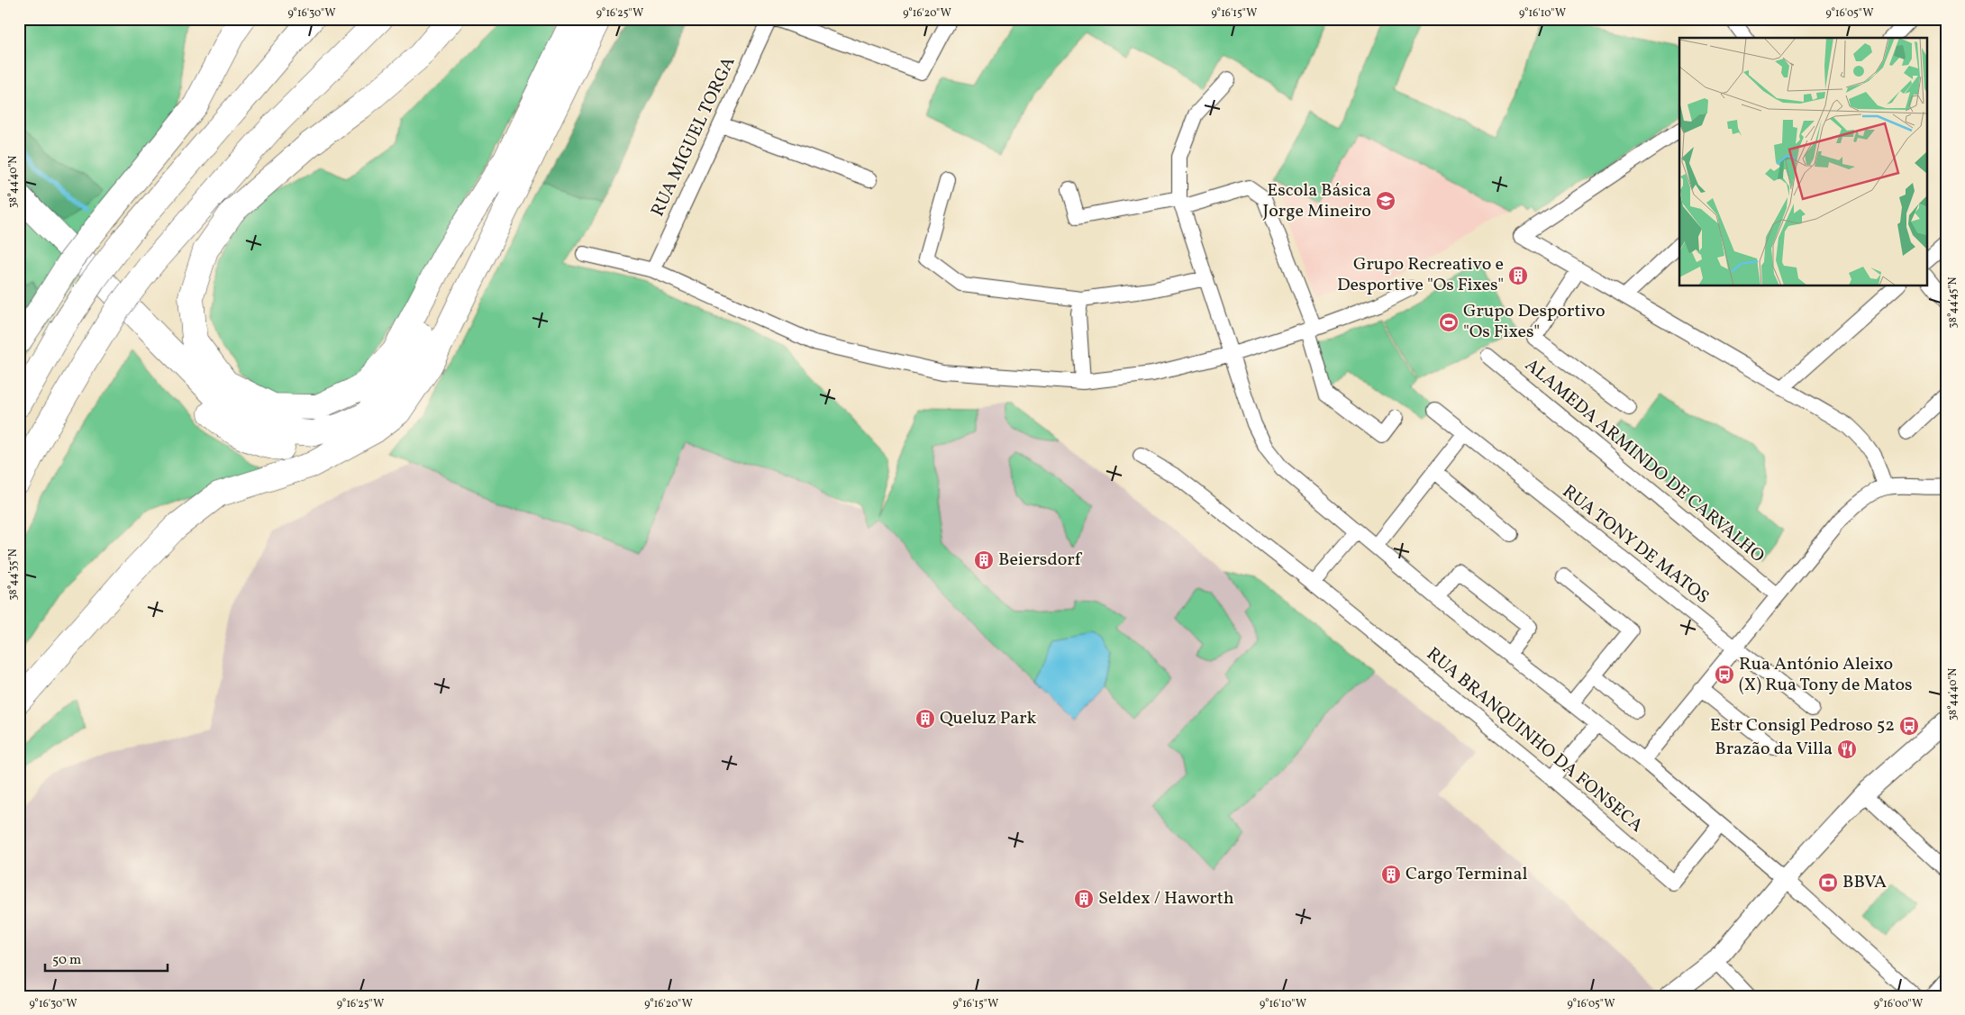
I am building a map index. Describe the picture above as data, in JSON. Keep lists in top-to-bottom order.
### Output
{
  "streets": {
    "street": [
      "RUA MIGUEL TORGA",
      "ALAMEDA ARMINDO DE CARVALHO",
      "RUA TONY DE MATOS",
      "RUA BRANQUINHO DA FONSECA"
    ]
  },
  "places": {
    "school or university": ["Escola Básica Jorge Mineiro"],
    "building": [
      "Grupo Recreativo e Desportive \"Os Fixes\"",
      "Beiersdorf",
      "Queluz Park",
      "Cargo Terminal",
      "Seldex / Haworth"
    ],
    "sports": ["Grupo Desportivo \"Os Fixes\""],
    "bus stop": ["Rua António Aleixo (X) Rua Tony de Matos", "Estr Consigl Pedroso 52"],
    "restaurant": ["Brazão da Villa"],
    "bank": ["BBVA"]
  },
  "scale_bar": "50 m",
  "coordinates": [
    "9°16'30\"W",
    "9°16'25\"W",
    "9°16'20\"W",
    "9°16'15\"W",
    "9°16'10\"W",
    "9°16'05\"W",
    "38°44'40\"N",
    "38°44'45\"N",
    "38°44'35\"N",
    "9°16'00\"W"
  ]
}
